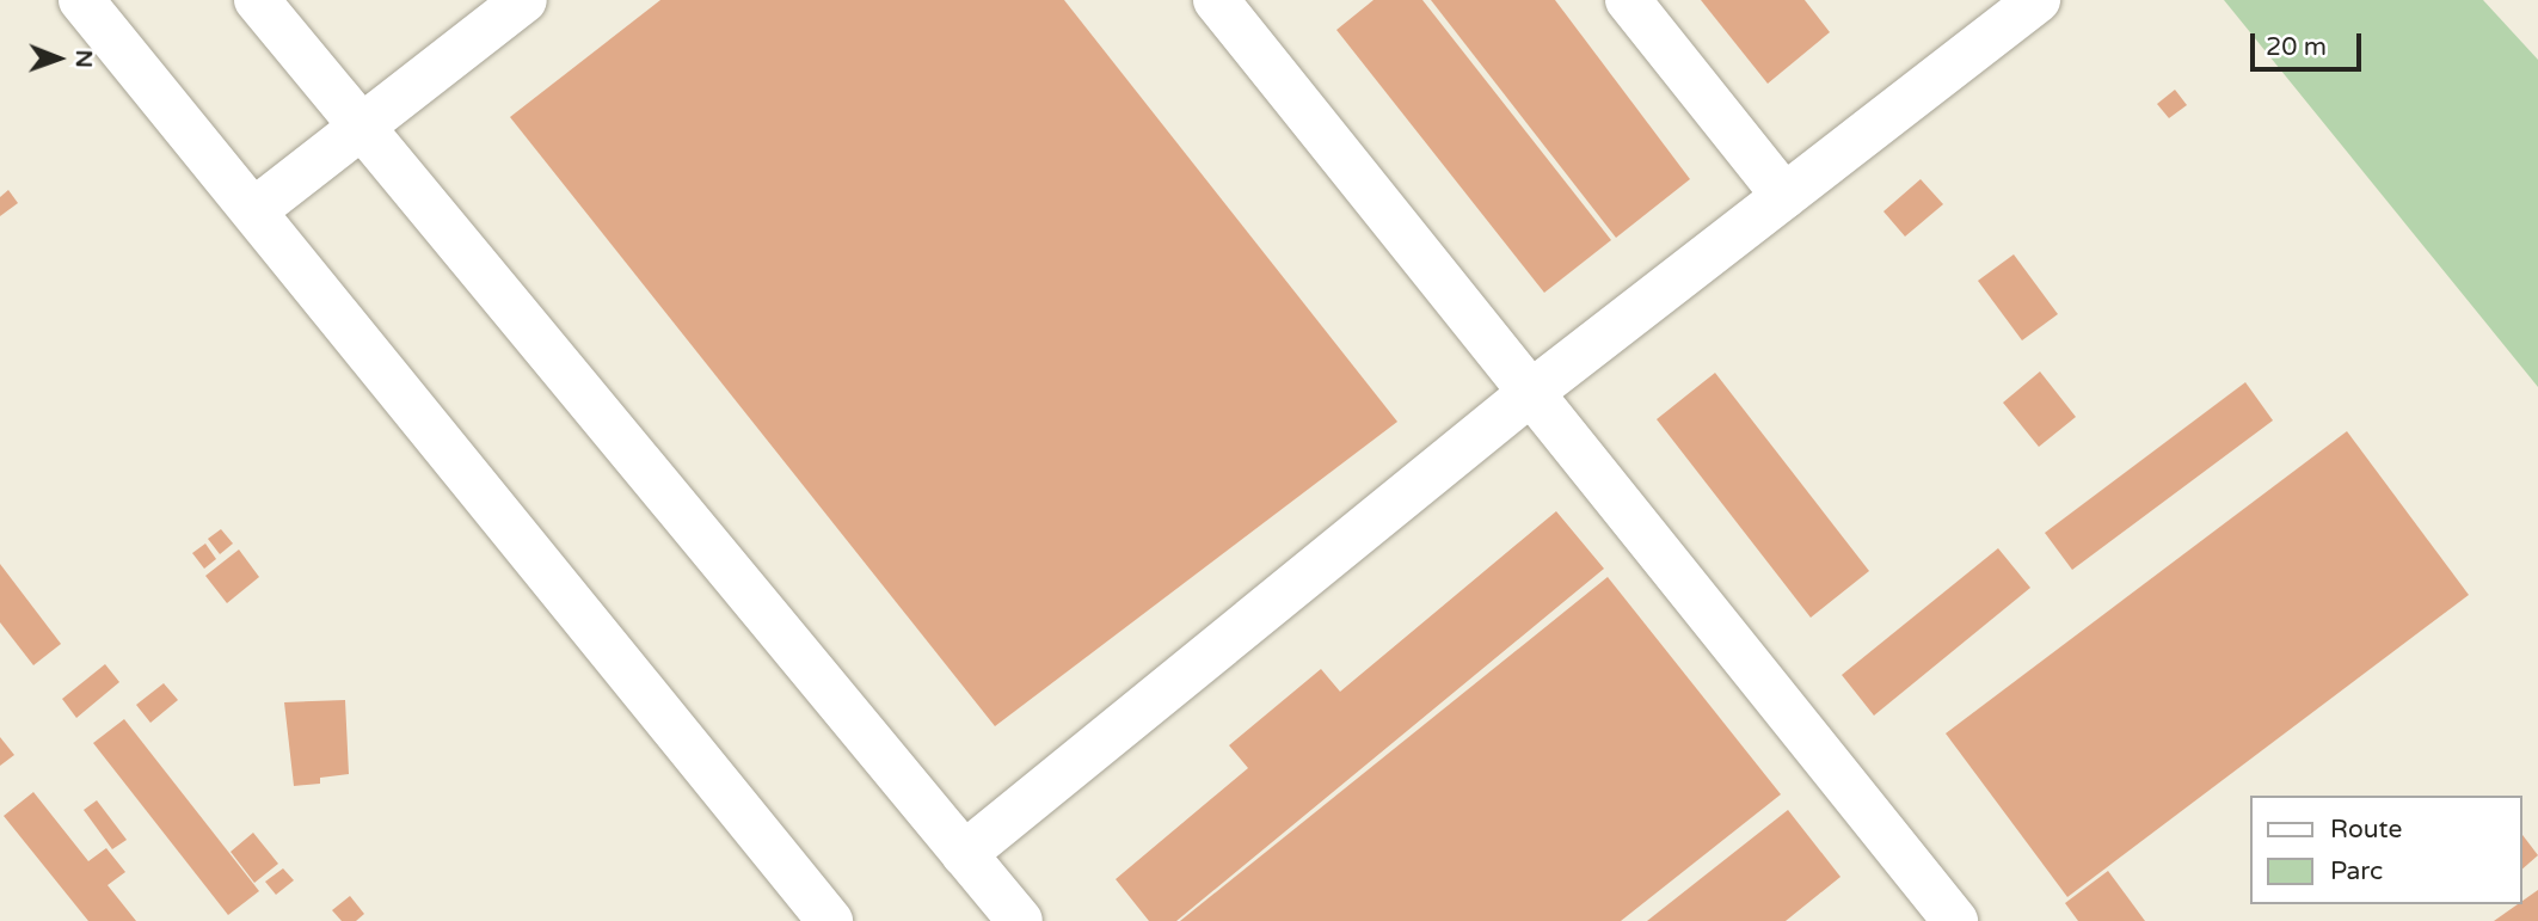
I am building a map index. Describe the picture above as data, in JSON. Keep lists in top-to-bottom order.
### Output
{
  "legend": ["Route", "Parc"],
  "scale_bar": "20 m",
  "north": "right"
}
